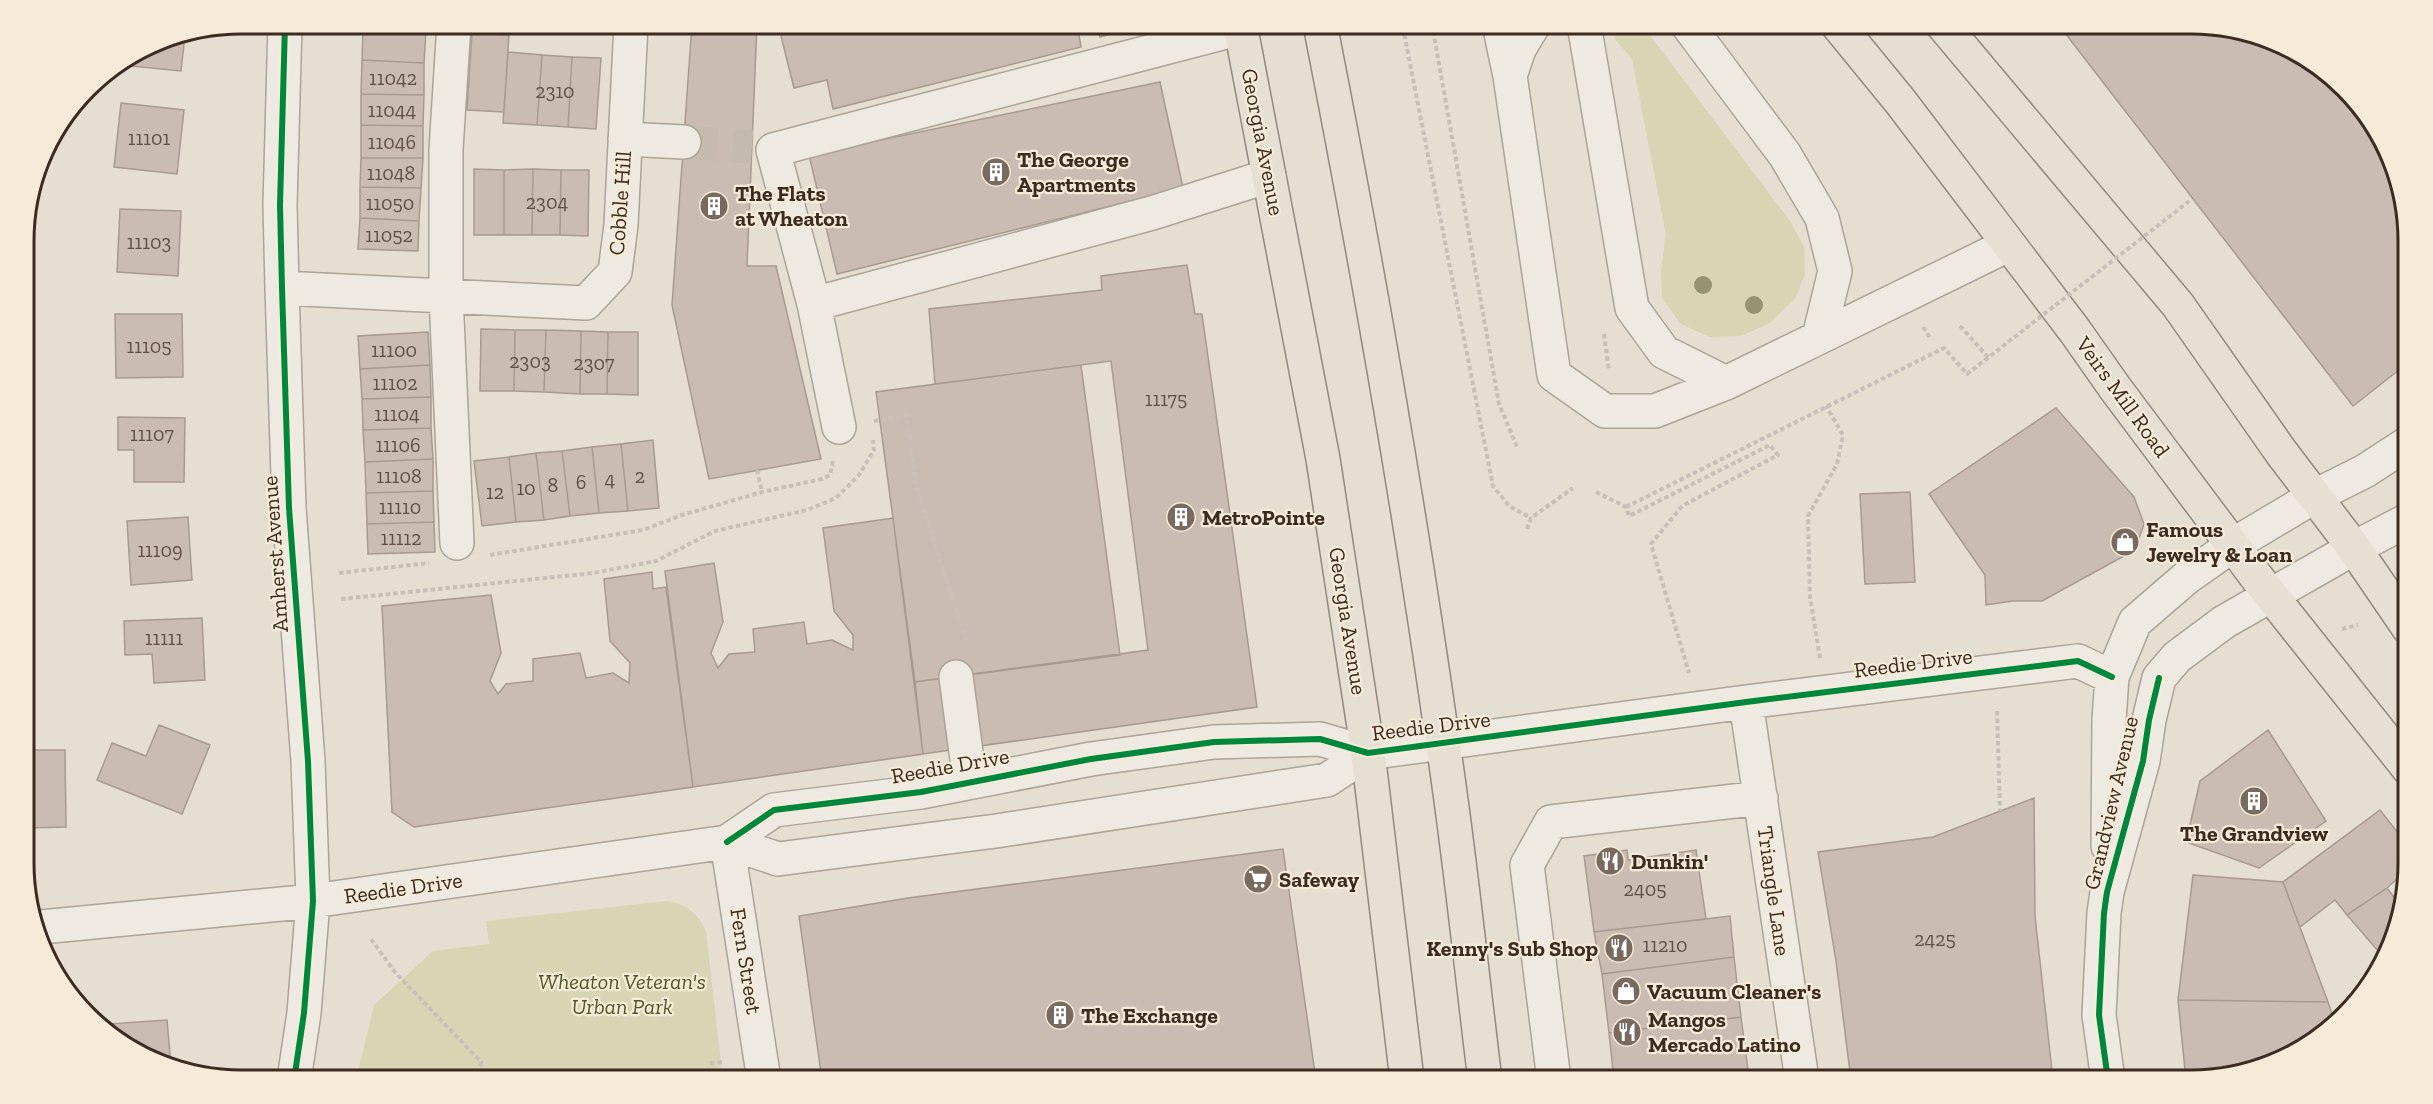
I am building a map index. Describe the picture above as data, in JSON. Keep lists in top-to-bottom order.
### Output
{
  "streets": {
    "main road": ["Georgia Avenue", "Veirs Mill Road"],
    "street": [
      "Cobble Hill",
      "Amherst Avenue",
      "Reedie Drive",
      "Grandview Avenue",
      "Triangle Lane",
      "Fern Street"
    ]
  },
  "crossings": [
    ["Georgia Avenue", "Reedie Drive"],
    ["Cobble Hill", "Amherst Avenue"],
    ["Veirs Mill Road", "Grandview Avenue"],
    ["Amherst Avenue", "Reedie Drive"],
    ["Reedie Drive", "Grandview Avenue"],
    ["Reedie Drive", "Triangle Lane"],
    ["Reedie Drive", "Fern Street"]
  ],
  "parks": ["Wheaton Veteran's Urban Park"],
  "places": {
    "building": [
      "The George Apartments",
      "The Flats at Wheaton",
      "MetroPointe",
      "The Grandview",
      "The Exchange"
    ],
    "shop": ["Famous Jewelry & Loan", "Vacuum Cleaner's"],
    "restaurant": ["Dunkin'", "Kenny's Sub Shop", "Mangos Mercado Latino"],
    "supermarket": ["Safeway"]
  },
  "house_numbers": [
    "11042",
    "2310",
    "11044",
    "11101",
    "11046",
    "11048",
    "2304",
    "11050",
    "11052",
    "11103",
    "11105",
    "11100",
    "2303",
    "2307",
    "11102",
    "11175",
    "11104",
    "11107",
    "11106",
    "11108",
    "2",
    "4",
    "6",
    "8",
    "10",
    "12",
    "11110",
    "11112",
    "11109",
    "11111",
    "2405",
    "2425",
    "11210"
  ]
}
